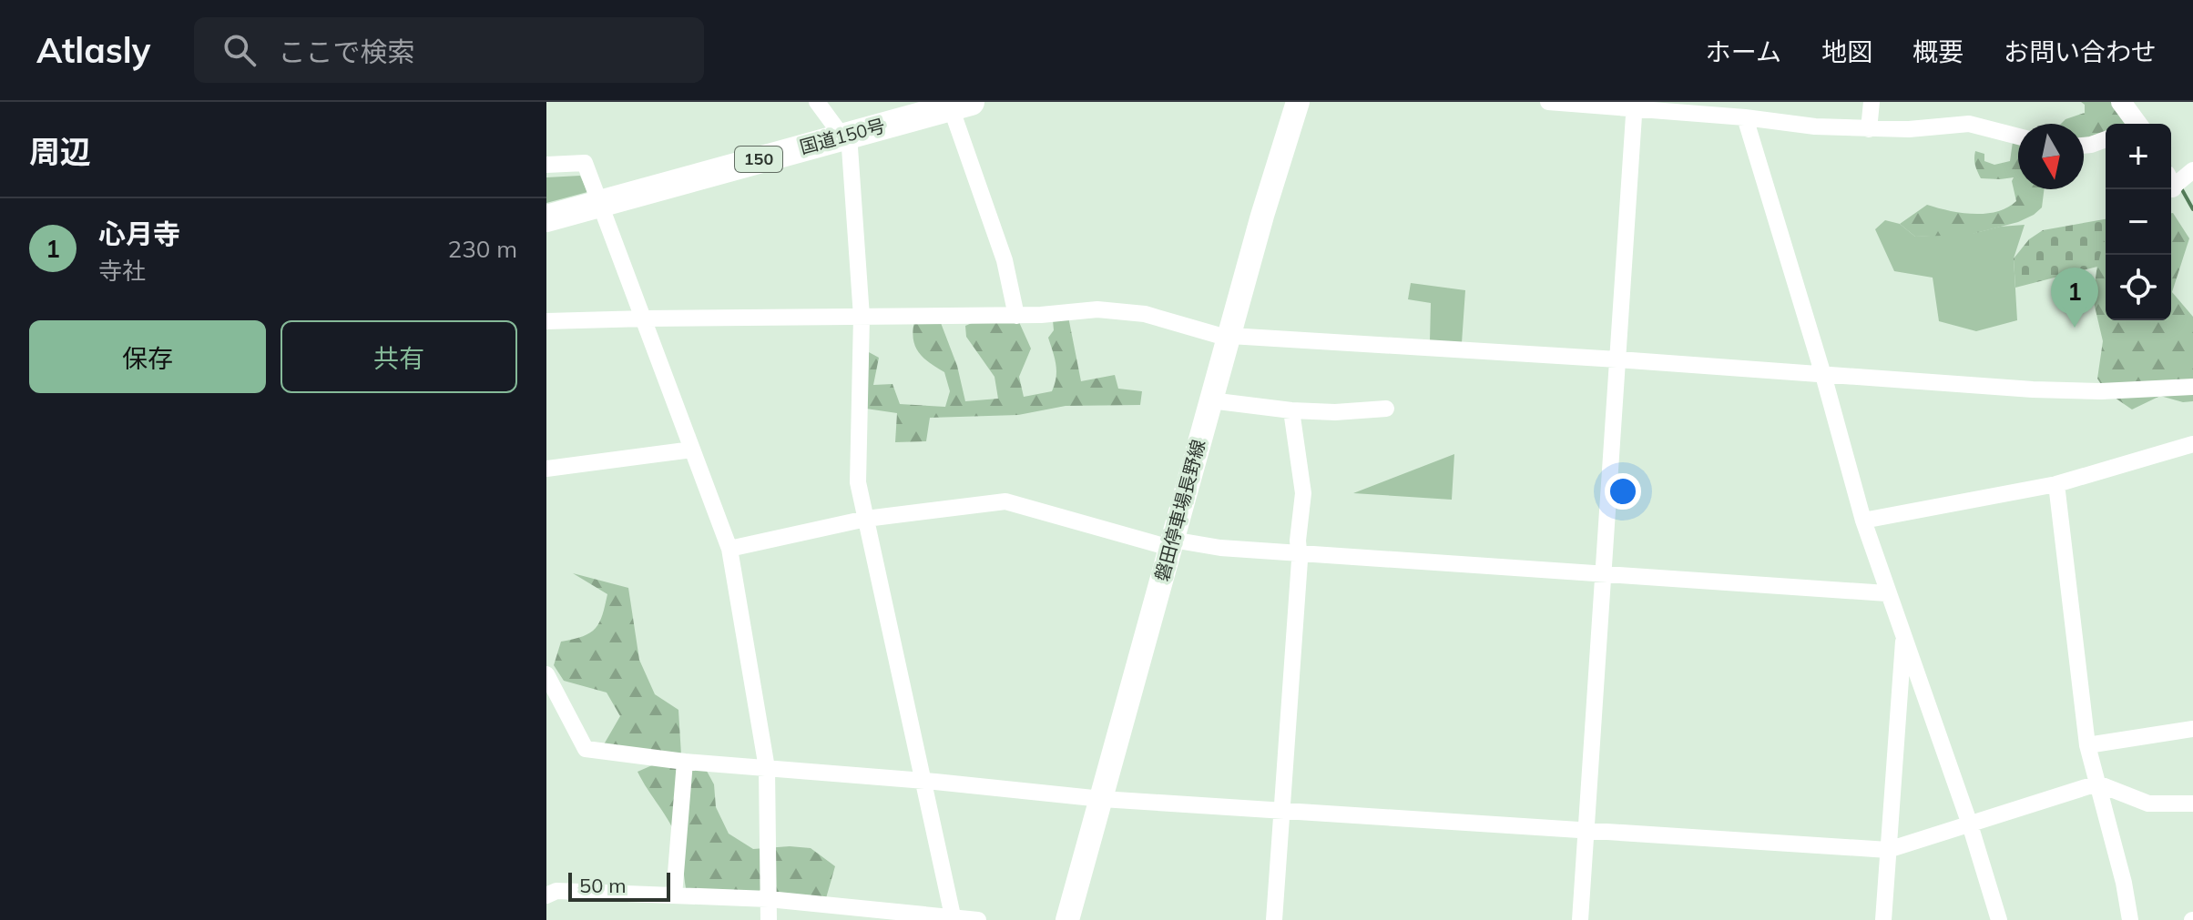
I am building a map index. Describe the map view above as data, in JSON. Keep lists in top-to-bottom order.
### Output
{
  "streets": {
    "highway": ["国道150号", "150"],
    "main road": ["磐田停車場長野線"]
  },
  "scale_bar": "50 m",
  "north": "bottom",
  "page": {
    "header": "Atlasly",
    "search": "ここで検索",
    "nav": [
      "ホーム",
      "地図",
      "概要",
      "お問い合わせ"
    ],
    "heading": "周辺",
    "map_buttons": ["+", "−"],
    "list": [
      {
        "mark": "1",
        "name": "心月寺",
        "note": "寺社",
        "value": "230 m"
      }
    ],
    "pins": "1",
    "buttons": ["保存", "共有"],
    "scale": "50 m"
  }
}
